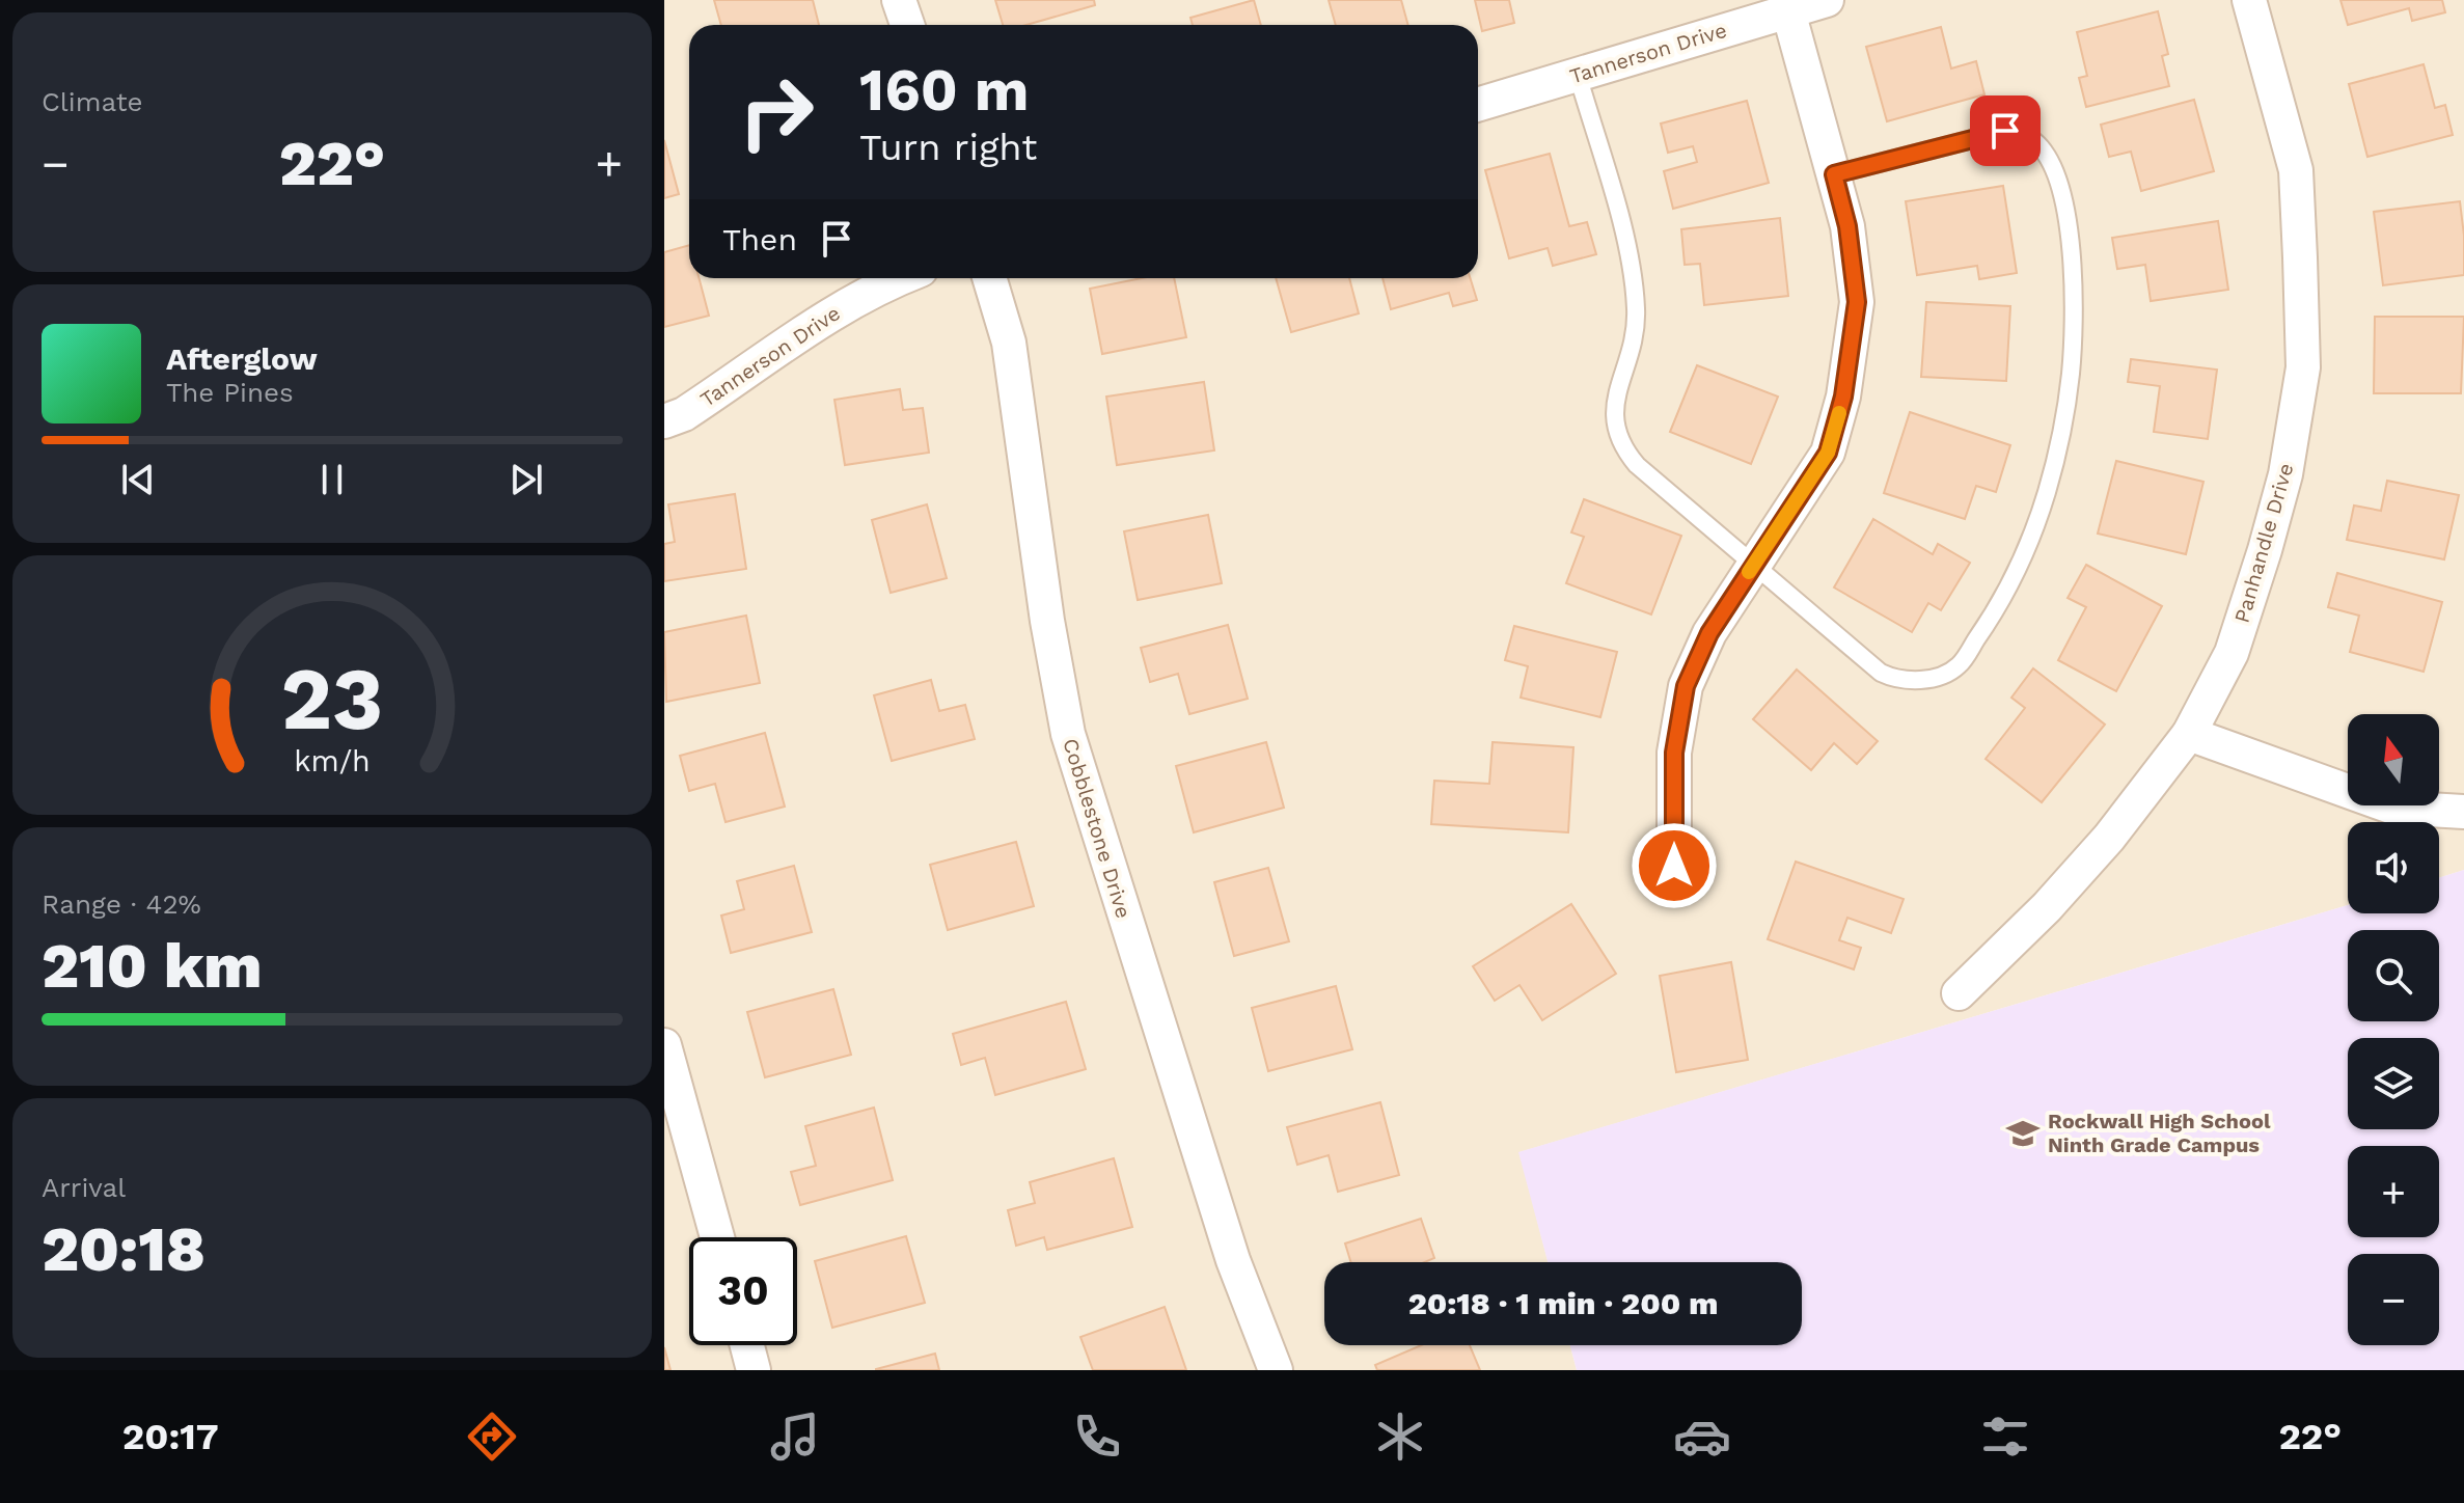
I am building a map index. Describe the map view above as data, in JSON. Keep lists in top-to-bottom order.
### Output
{
  "streets": {
    "street": ["Tannerson Drive", "Panhandle Drive", "Cobblestone Drive"]
  },
  "places": {
    "school or university": ["Rockwall High School Ninth Grade Campus"]
  },
  "north": "top",
  "page": {
    "tile": [
      "Climate",
      ["Range · 42%", "210 km"],
      ["Arrival", "20:18"]
    ],
    "turn": ["160 m", "Turn right"],
    "heat": ["−", "22°", "+"],
    "then": "Then",
    "song": ["Afterglow", "The Pines"],
    "map_buttons": ["+", "−"],
    "limit": "30",
    "trip": "20:18 · 1 min · 200 m",
    "tabs": ["20:17", "22°"],
    "gauge": ["23", "km/h"]
  }
}
